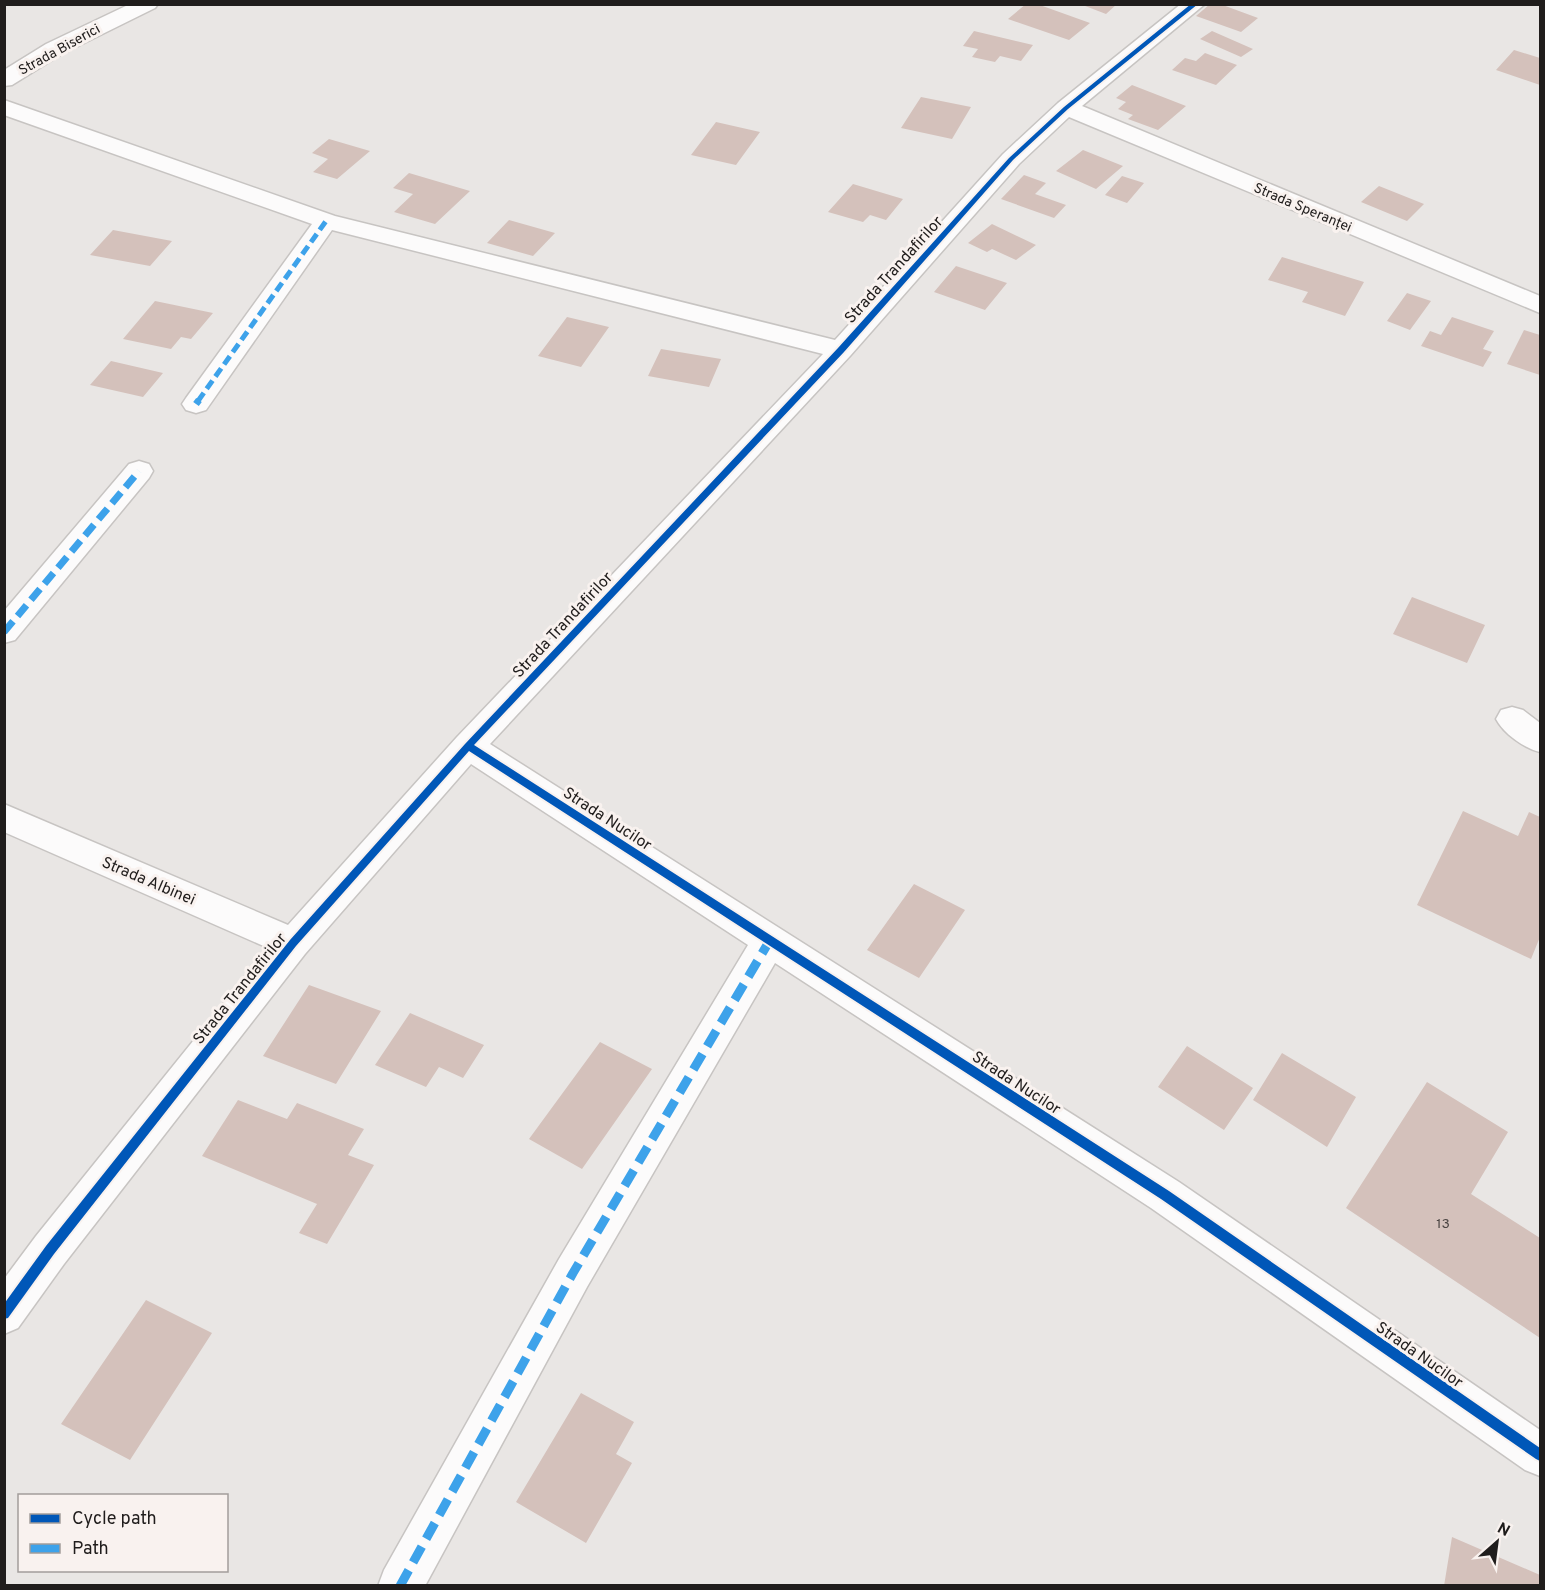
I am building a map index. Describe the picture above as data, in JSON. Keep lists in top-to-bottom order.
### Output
{
  "streets": {
    "street": [
      "Strada Biserici",
      "Strada Speranței",
      "Strada Trandafirilor",
      "Strada Nucilor",
      "Strada Albinei"
    ]
  },
  "crossings": [
    ["Strada Speranței", "Strada Trandafirilor"],
    ["Strada Trandafirilor", "Strada Nucilor"],
    ["Strada Trandafirilor", "Strada Albinei"]
  ],
  "house_numbers": ["13"],
  "legend": ["Cycle path", "Path"],
  "north": "top right"
}
